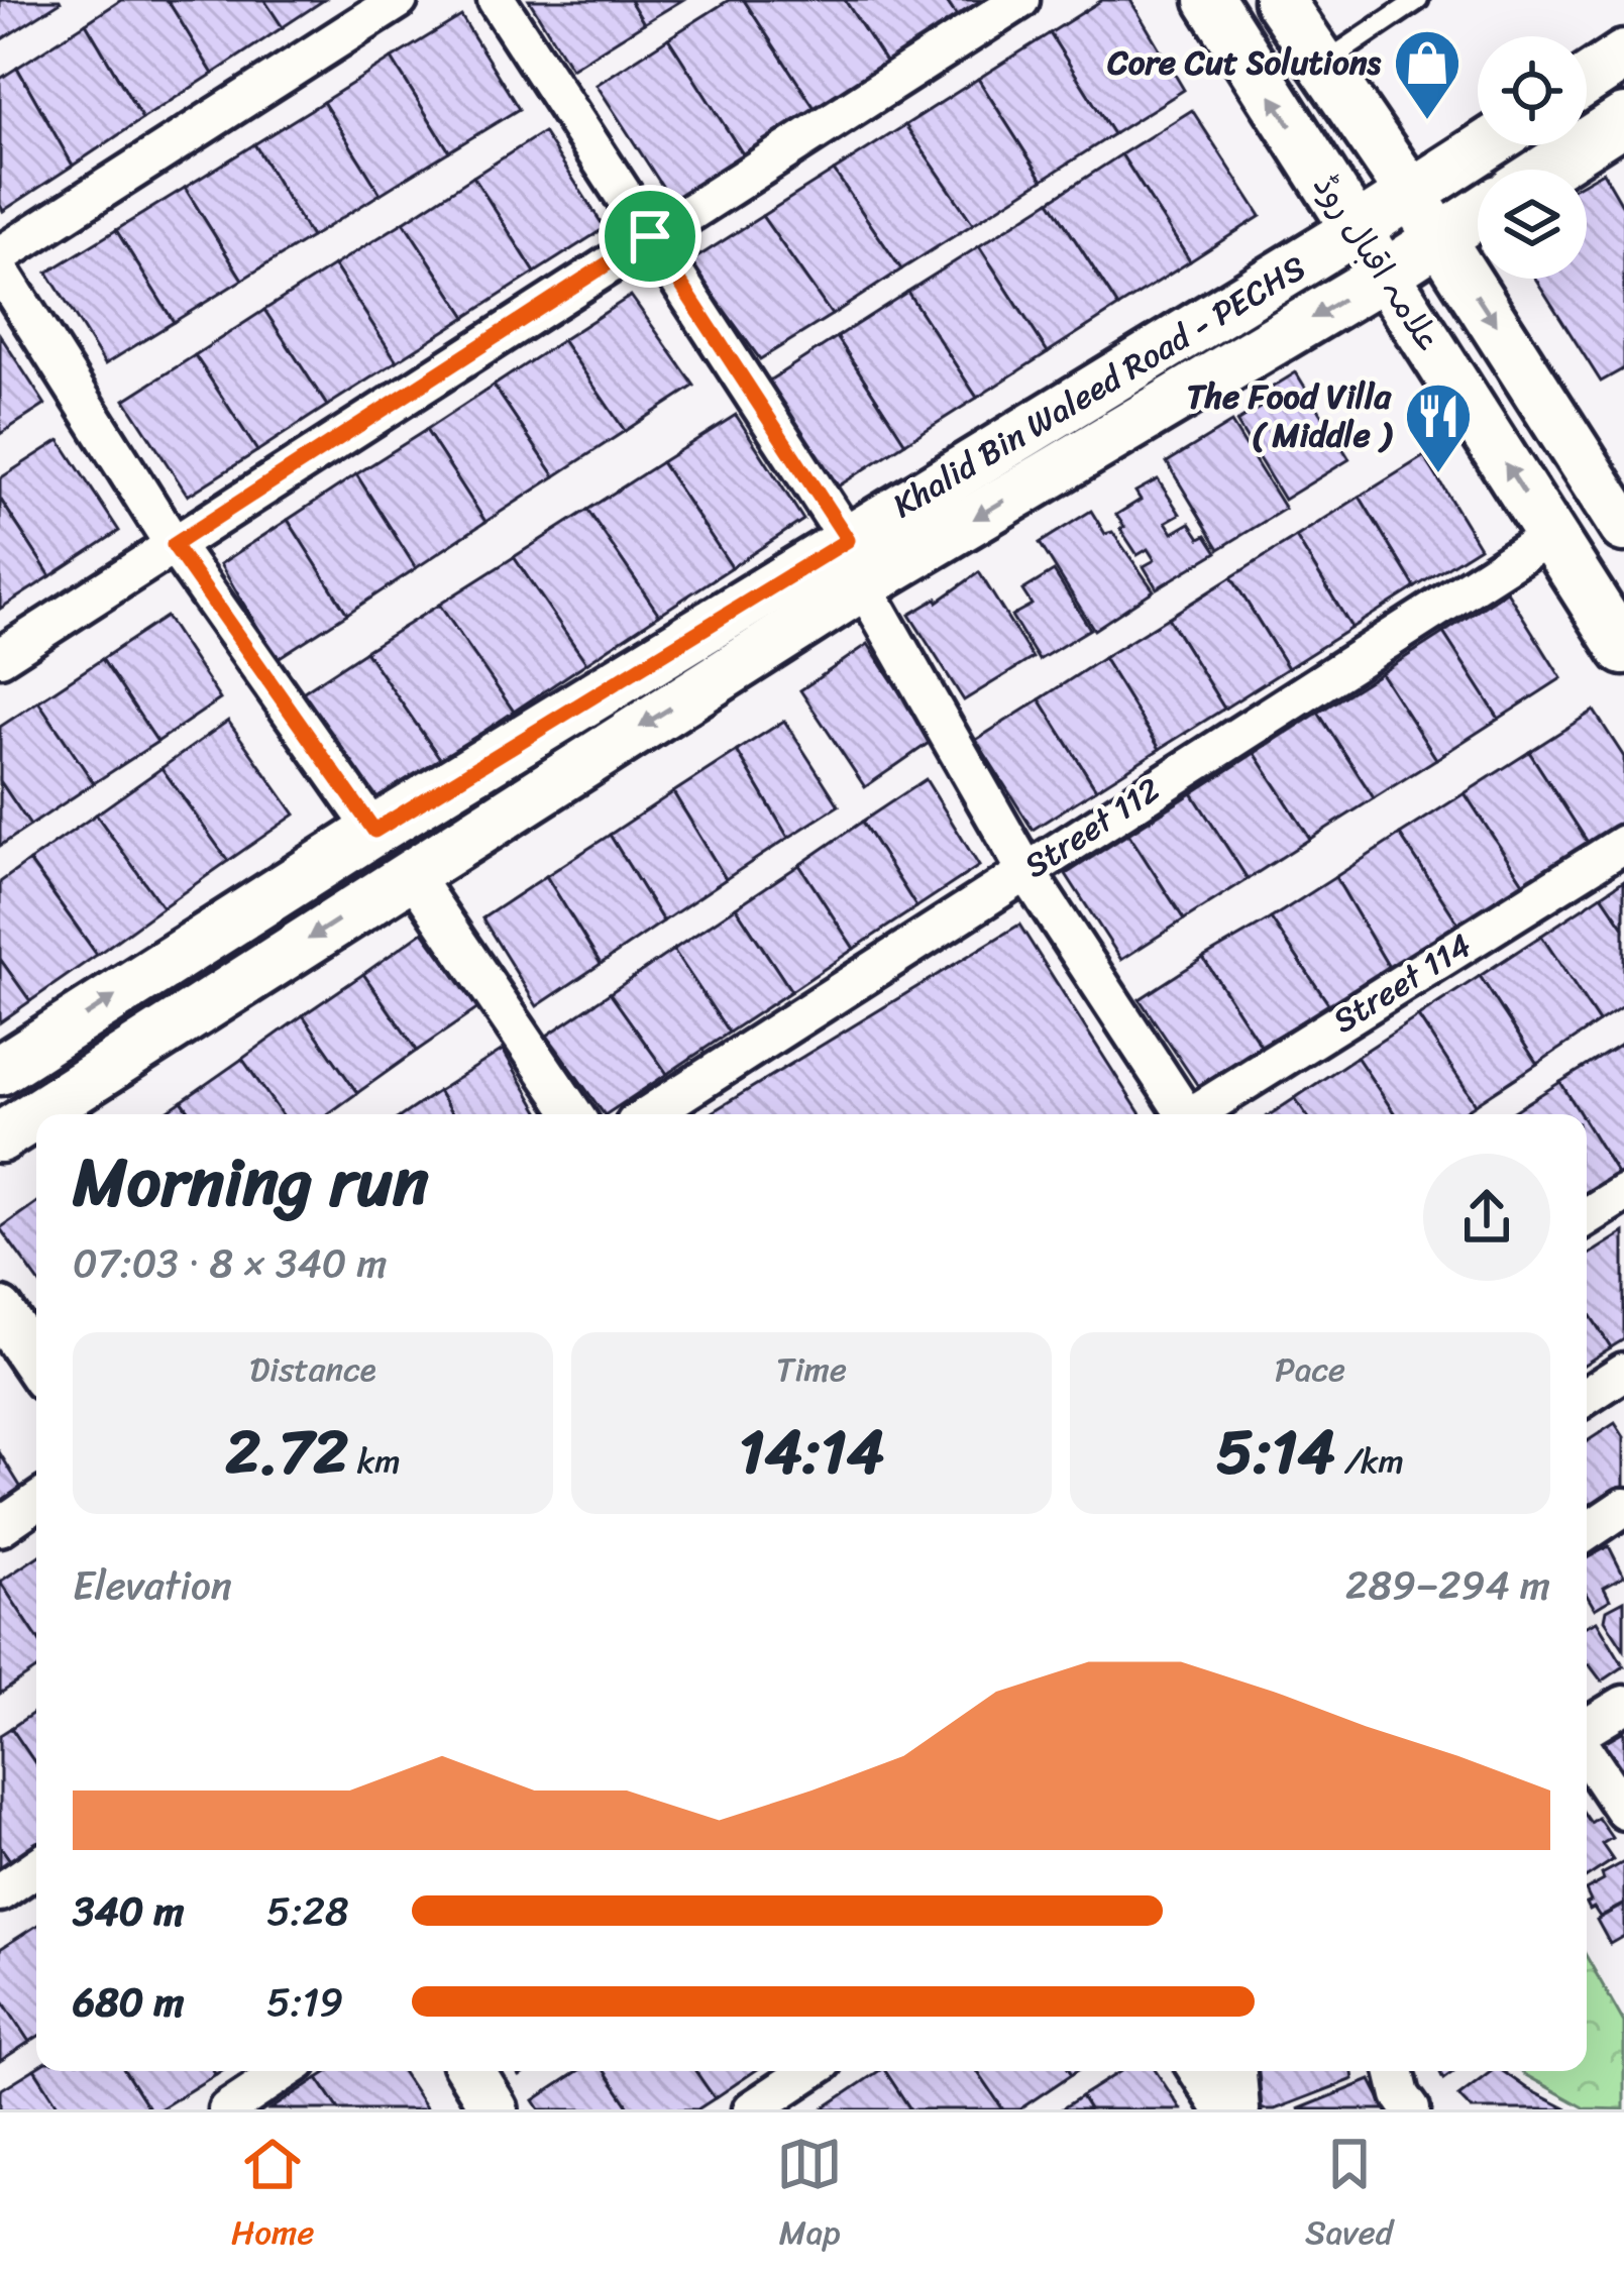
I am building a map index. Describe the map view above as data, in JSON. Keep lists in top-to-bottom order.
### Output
{
  "streets": {
    "main road": ["علامہ اقبال روڈ", "Khalid Bin Waleed Road - PECHS"],
    "street": ["Street 112", "Street 114"]
  },
  "crossings": [
    ["علامہ اقبال روڈ", "Khalid Bin Waleed Road - PECHS"],
    ["علامہ اقبال روڈ", "Street 112"]
  ],
  "places": {
    "shop": ["Core Cut Solutions"],
    "restaurant": ["The Food Villa ( Middle )"]
  },
  "page": {
    "heading": ["Morning run", "07:03 · 8 × 340 m"],
    "stats": [
      ["Distance", "2.72 km"],
      ["Time", "14:14"],
      ["Pace", "5:14 /km"]
    ],
    "chart": ["Elevation", "289–294 m"],
    "list": [
      {
        "name": "340 m",
        "note": "5:28"
      },
      {
        "name": "680 m",
        "note": "5:19"
      }
    ],
    "tabs": ["Home", "Map", "Saved"]
  }
}
